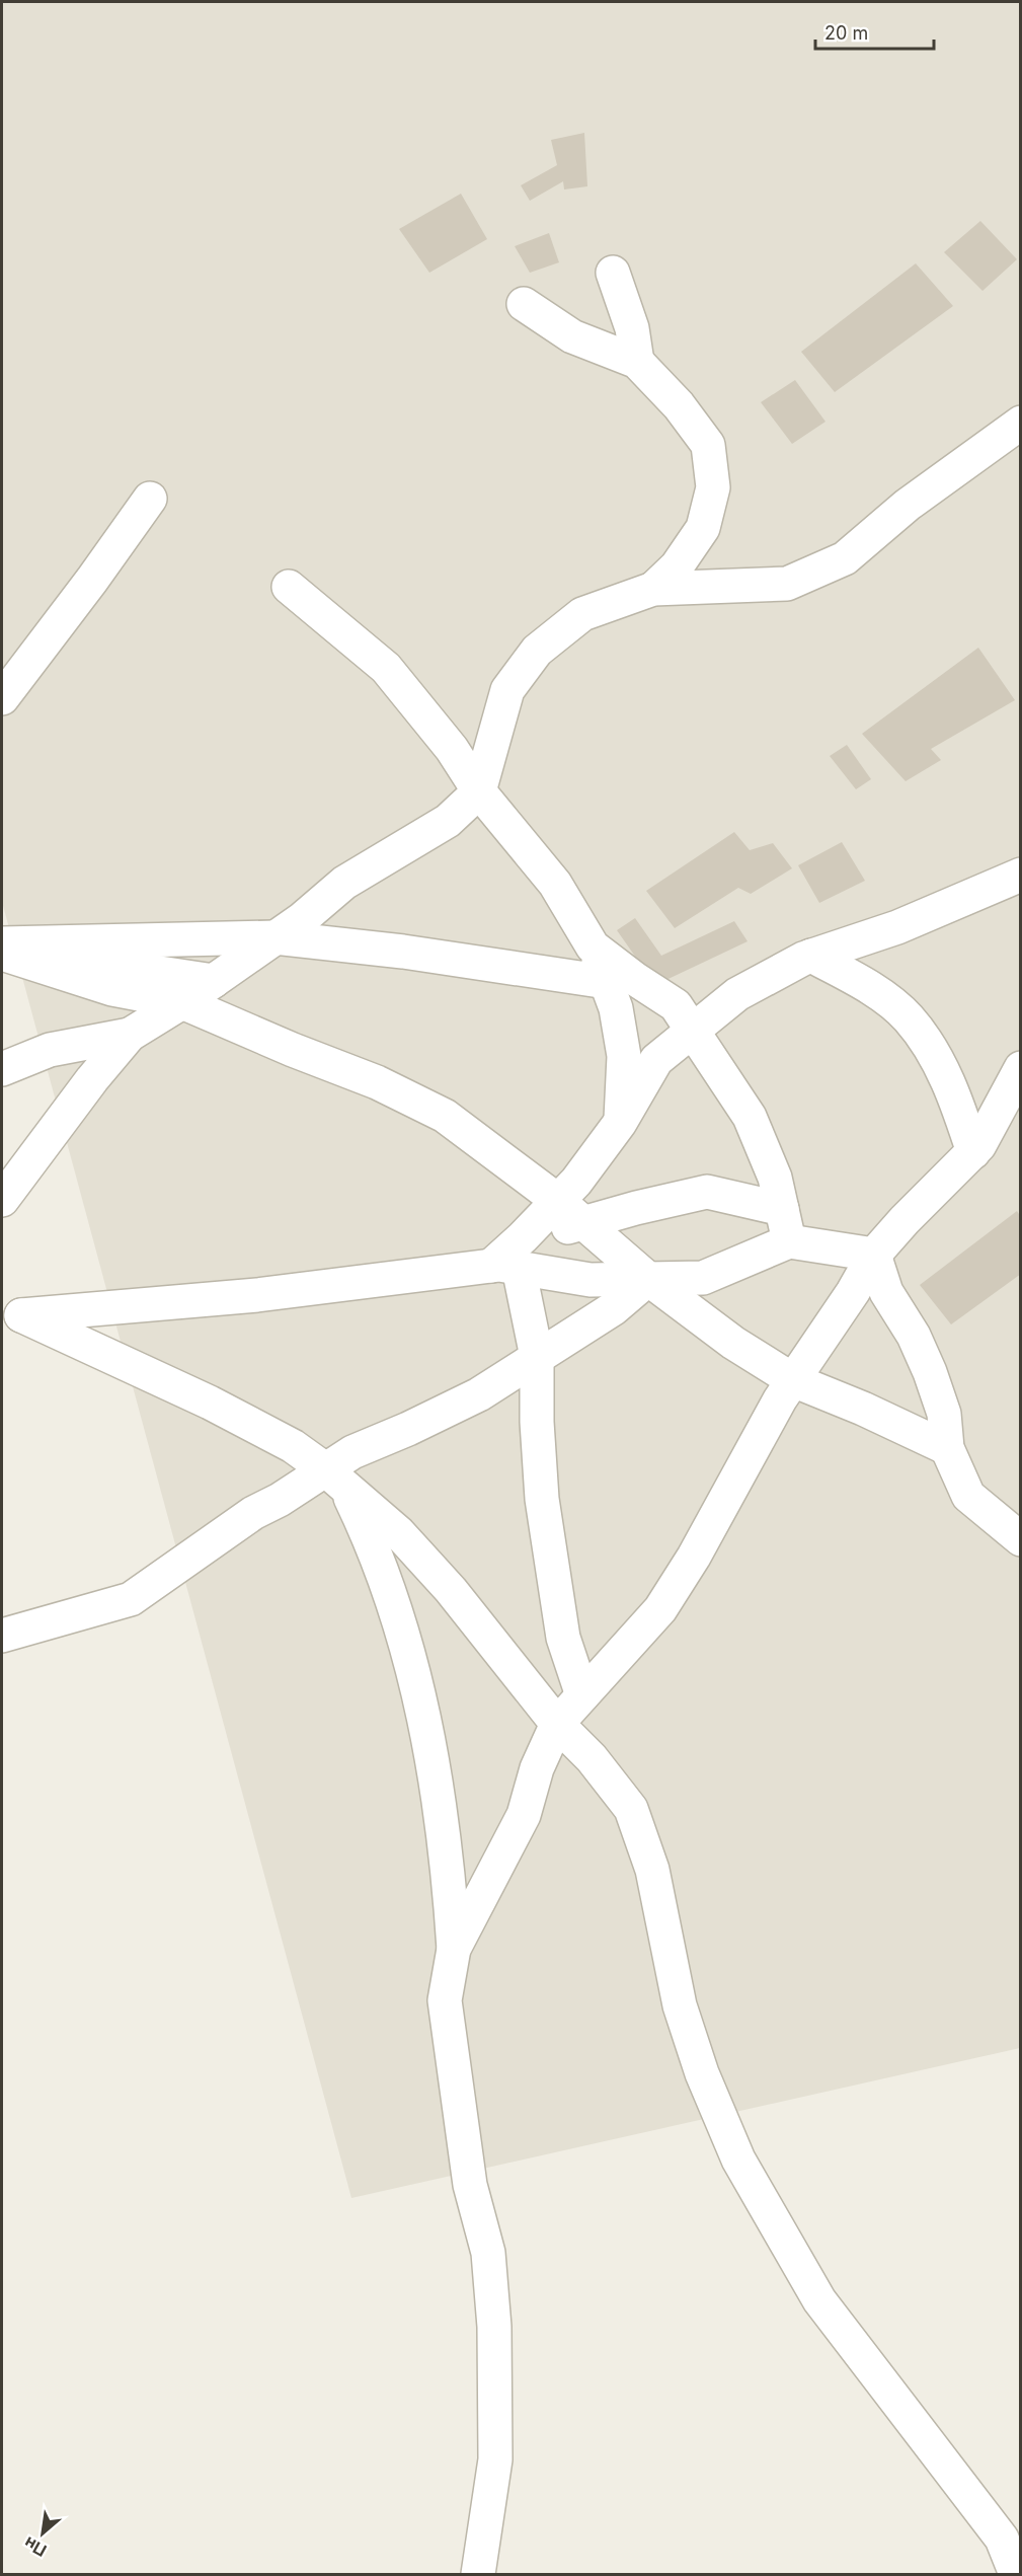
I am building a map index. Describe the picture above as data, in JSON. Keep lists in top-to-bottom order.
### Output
{
  "scale_bar": "20 m",
  "north": "bottom left"
}
